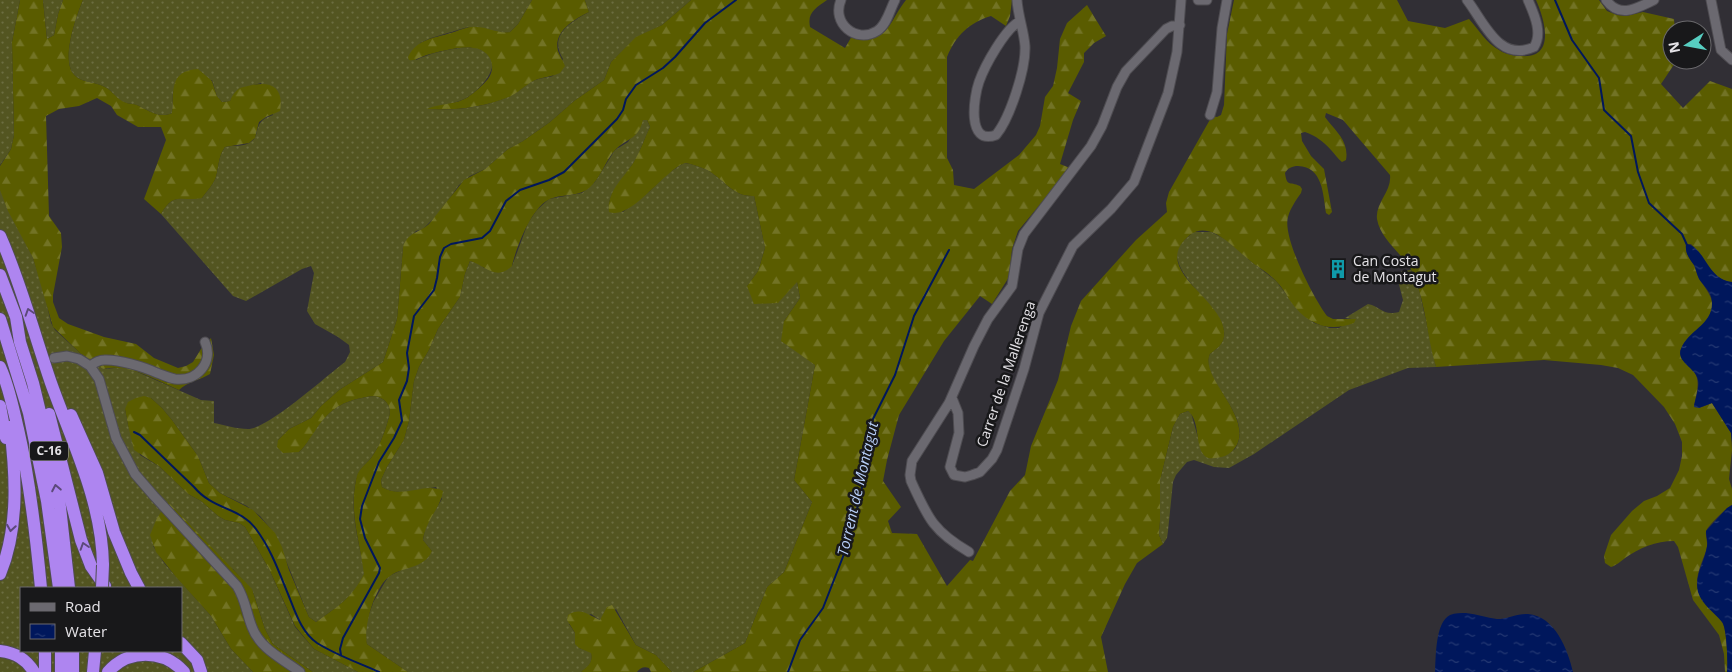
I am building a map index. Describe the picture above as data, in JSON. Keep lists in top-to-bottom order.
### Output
{
  "streets": {
    "highway": ["C-16"],
    "street": ["Carrer de la Mallerenga"]
  },
  "water": ["Torrent de Montagut"],
  "places": {
    "building": ["Can Costa de Montagut"]
  },
  "legend": ["Road", "Water"],
  "north": "left"
}
